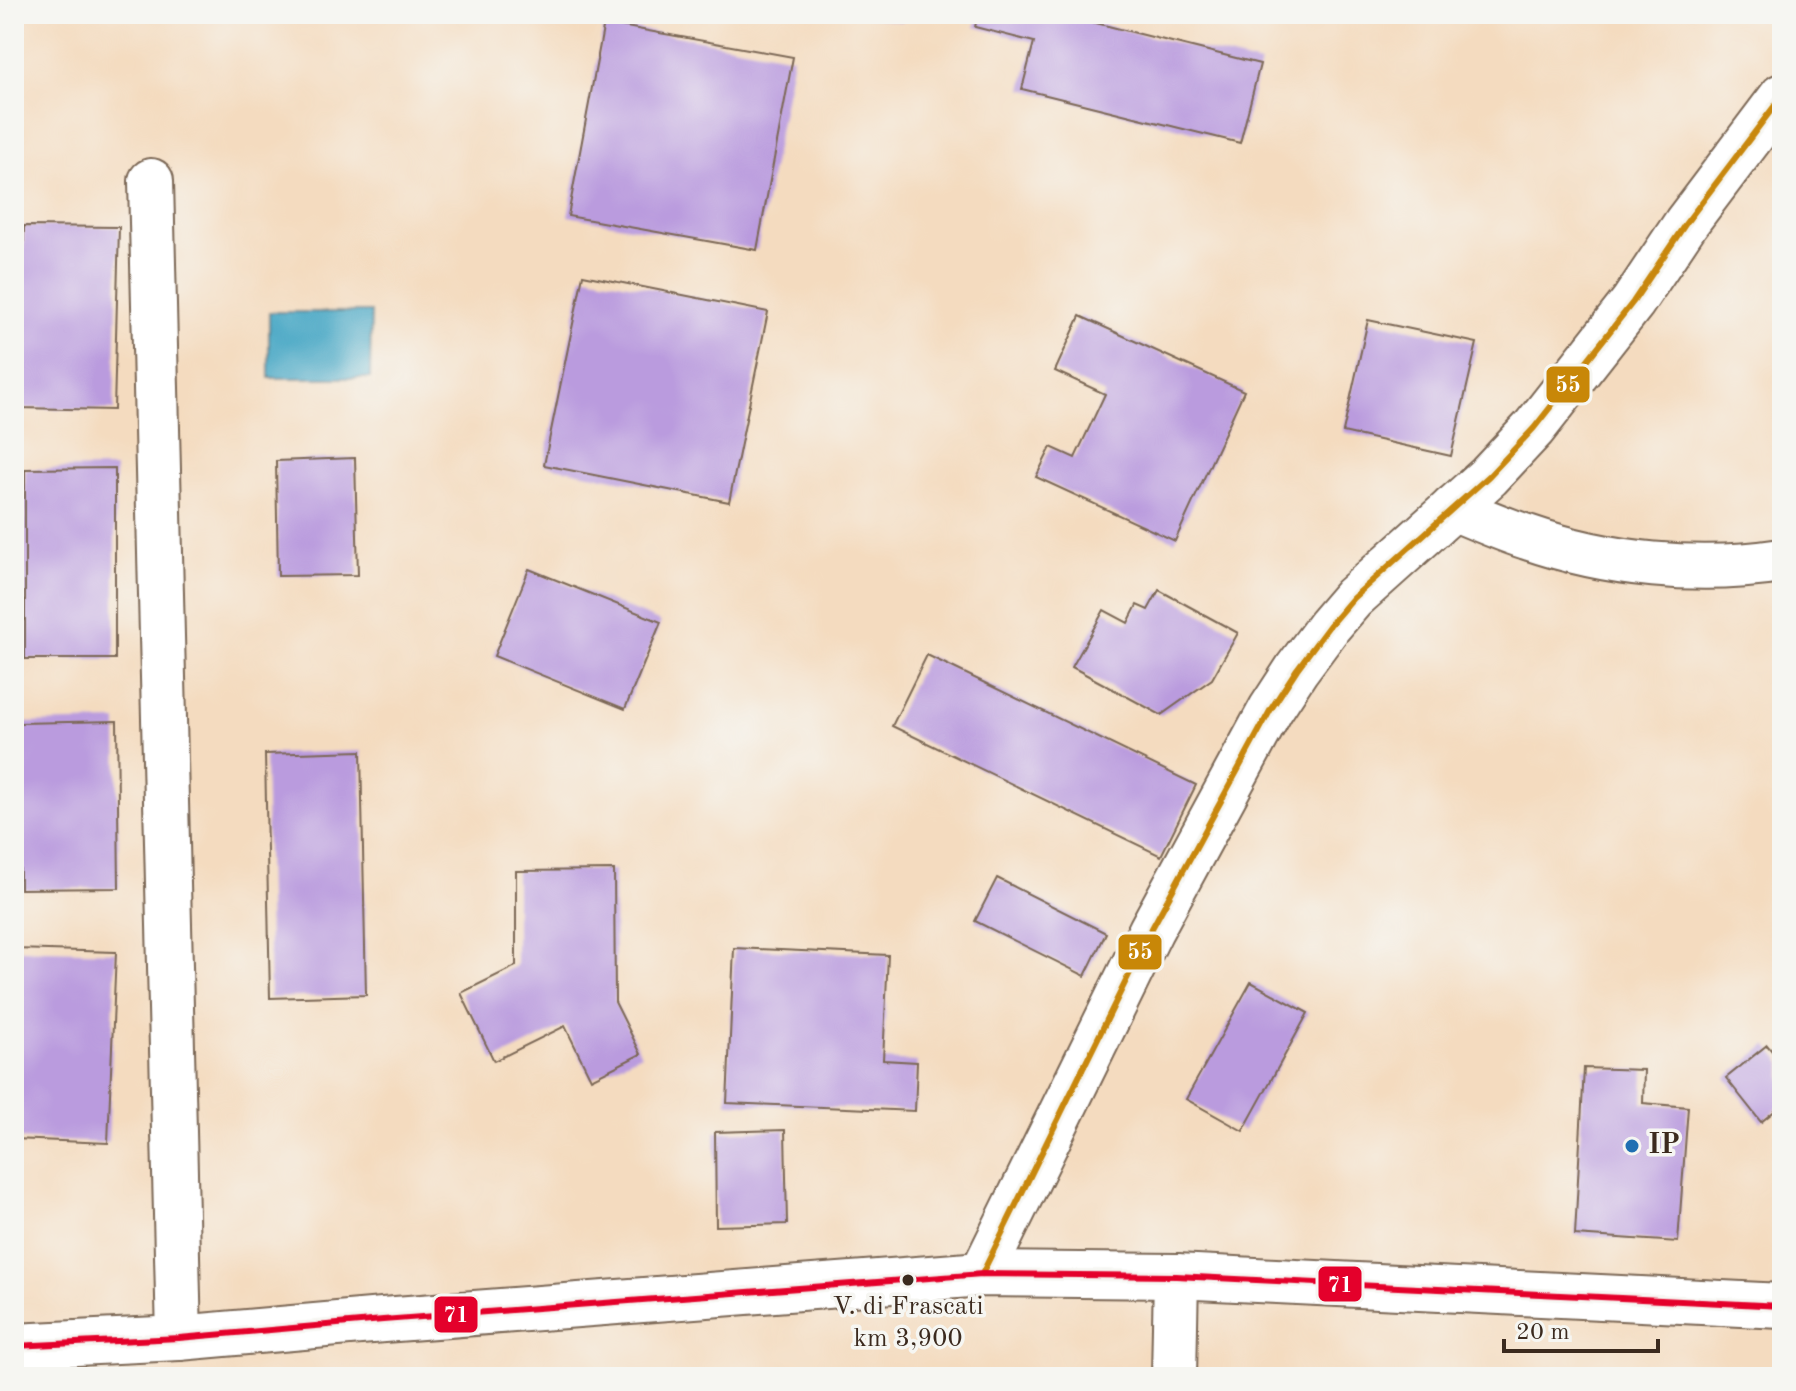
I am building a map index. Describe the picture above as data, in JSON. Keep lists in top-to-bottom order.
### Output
{
  "places": ["IP", "V. di Frascati km 3,900"],
  "lines": ["transit line 55", "transit line 71"],
  "scale_bar": "20 m"
}
